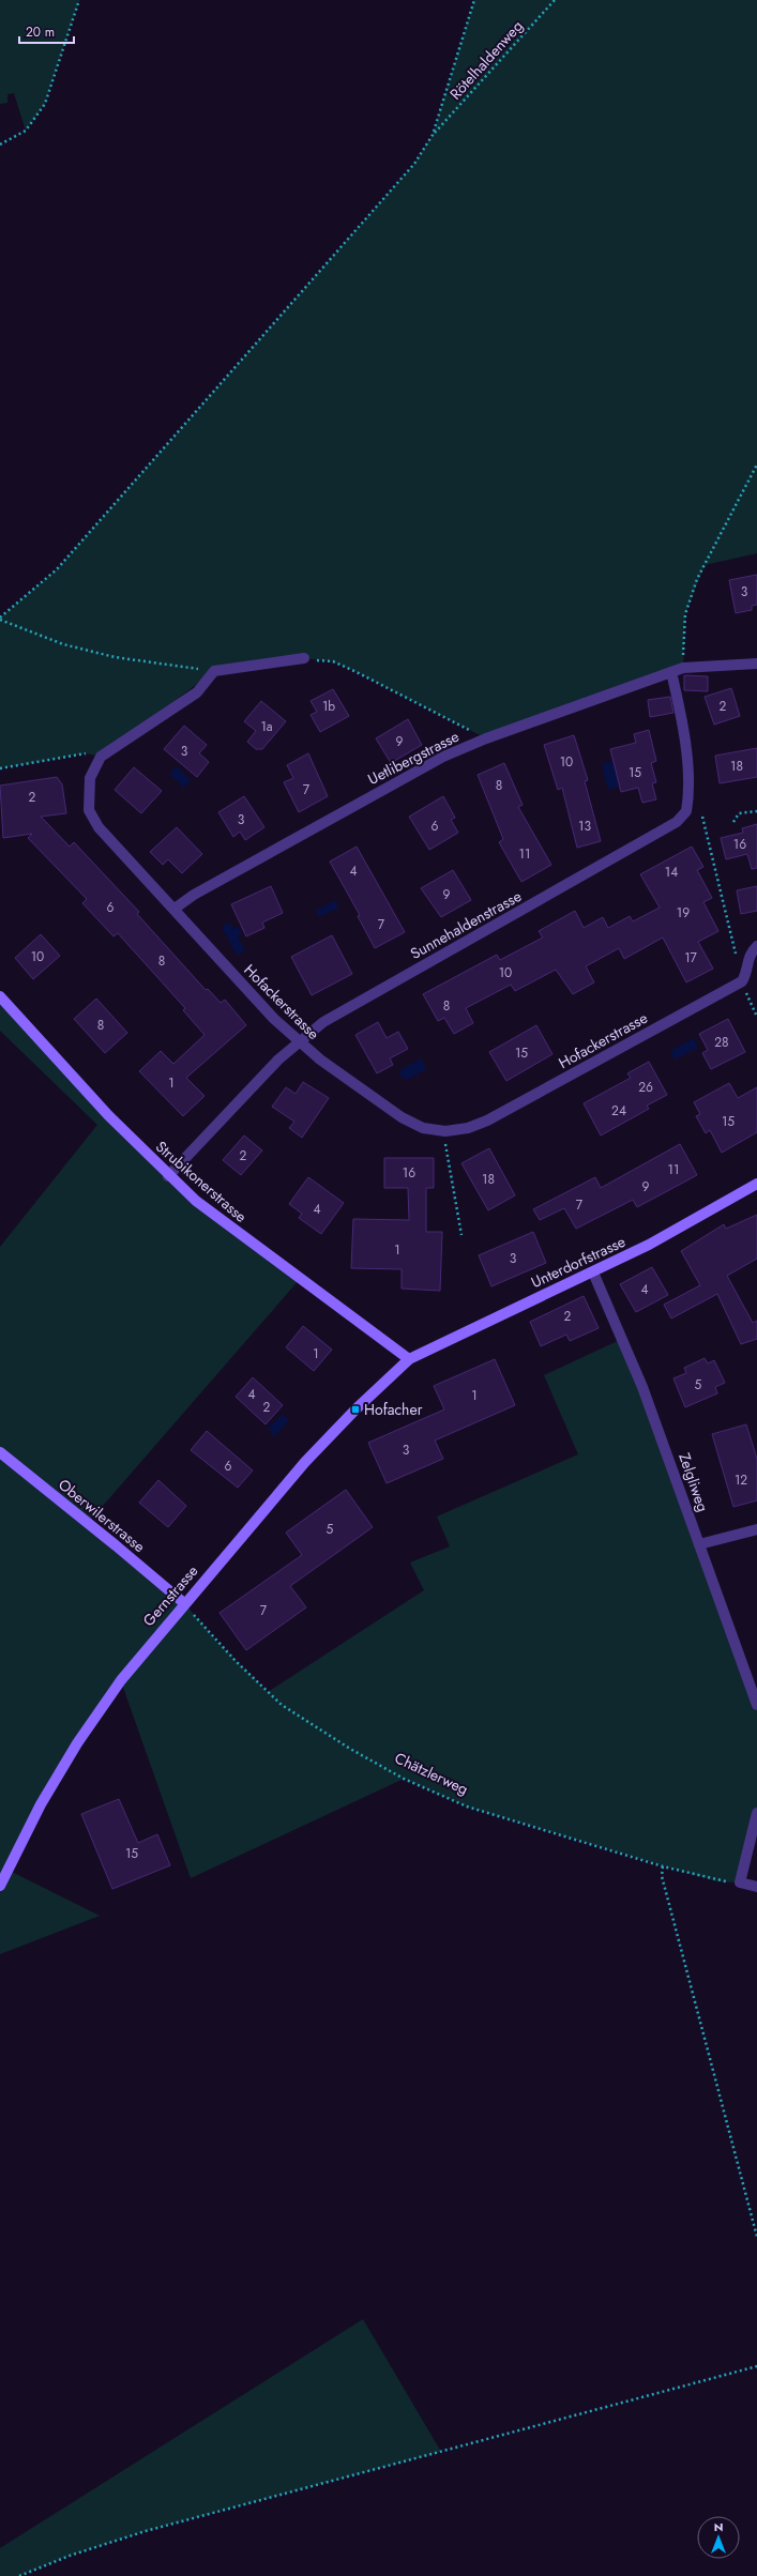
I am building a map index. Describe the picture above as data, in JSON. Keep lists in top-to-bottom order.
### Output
{
  "streets": {
    "street": [
      "Uetlibergstrasse",
      "Sunnehaldenstrasse",
      "Hofackerstrasse",
      "Strubikonerstrasse",
      "Unterdorfstrasse",
      "Zelgliweg",
      "Oberwilerstrasse",
      "Gernstrasse"
    ],
    "path": ["Rötelhaldenweg", "Chätzlerweg"]
  },
  "crossings": [
    ["Uetlibergstrasse", "Sunnehaldenstrasse"],
    ["Uetlibergstrasse", "Hofackerstrasse"],
    ["Sunnehaldenstrasse", "Hofackerstrasse"],
    ["Sunnehaldenstrasse", "Strubikonerstrasse"],
    ["Strubikonerstrasse", "Unterdorfstrasse"],
    ["Strubikonerstrasse", "Gernstrasse"],
    ["Unterdorfstrasse", "Zelgliweg"],
    ["Unterdorfstrasse", "Gernstrasse"],
    ["Oberwilerstrasse", "Gernstrasse"],
    ["Oberwilerstrasse", "Chätzlerweg"],
    ["Gernstrasse", "Chätzlerweg"]
  ],
  "places": {
    "transit": ["Hofacher"]
  },
  "house_numbers": [
    "3",
    "1b",
    "2",
    "1a",
    "9",
    "3",
    "10",
    "18",
    "15",
    "8",
    "7",
    "2",
    "3",
    "6",
    "13",
    "16",
    "11",
    "4",
    "14",
    "9",
    "6",
    "19",
    "7",
    "10",
    "17",
    "8",
    "10",
    "8",
    "8",
    "28",
    "15",
    "1",
    "26",
    "24",
    "15",
    "2",
    "11",
    "16",
    "18",
    "9",
    "7",
    "4",
    "1",
    "3",
    "4",
    "2",
    "1",
    "5",
    "4",
    "1",
    "2",
    "3",
    "6",
    "12",
    "5",
    "7",
    "15"
  ],
  "scale_bar": "20 m",
  "north": "top"
}
